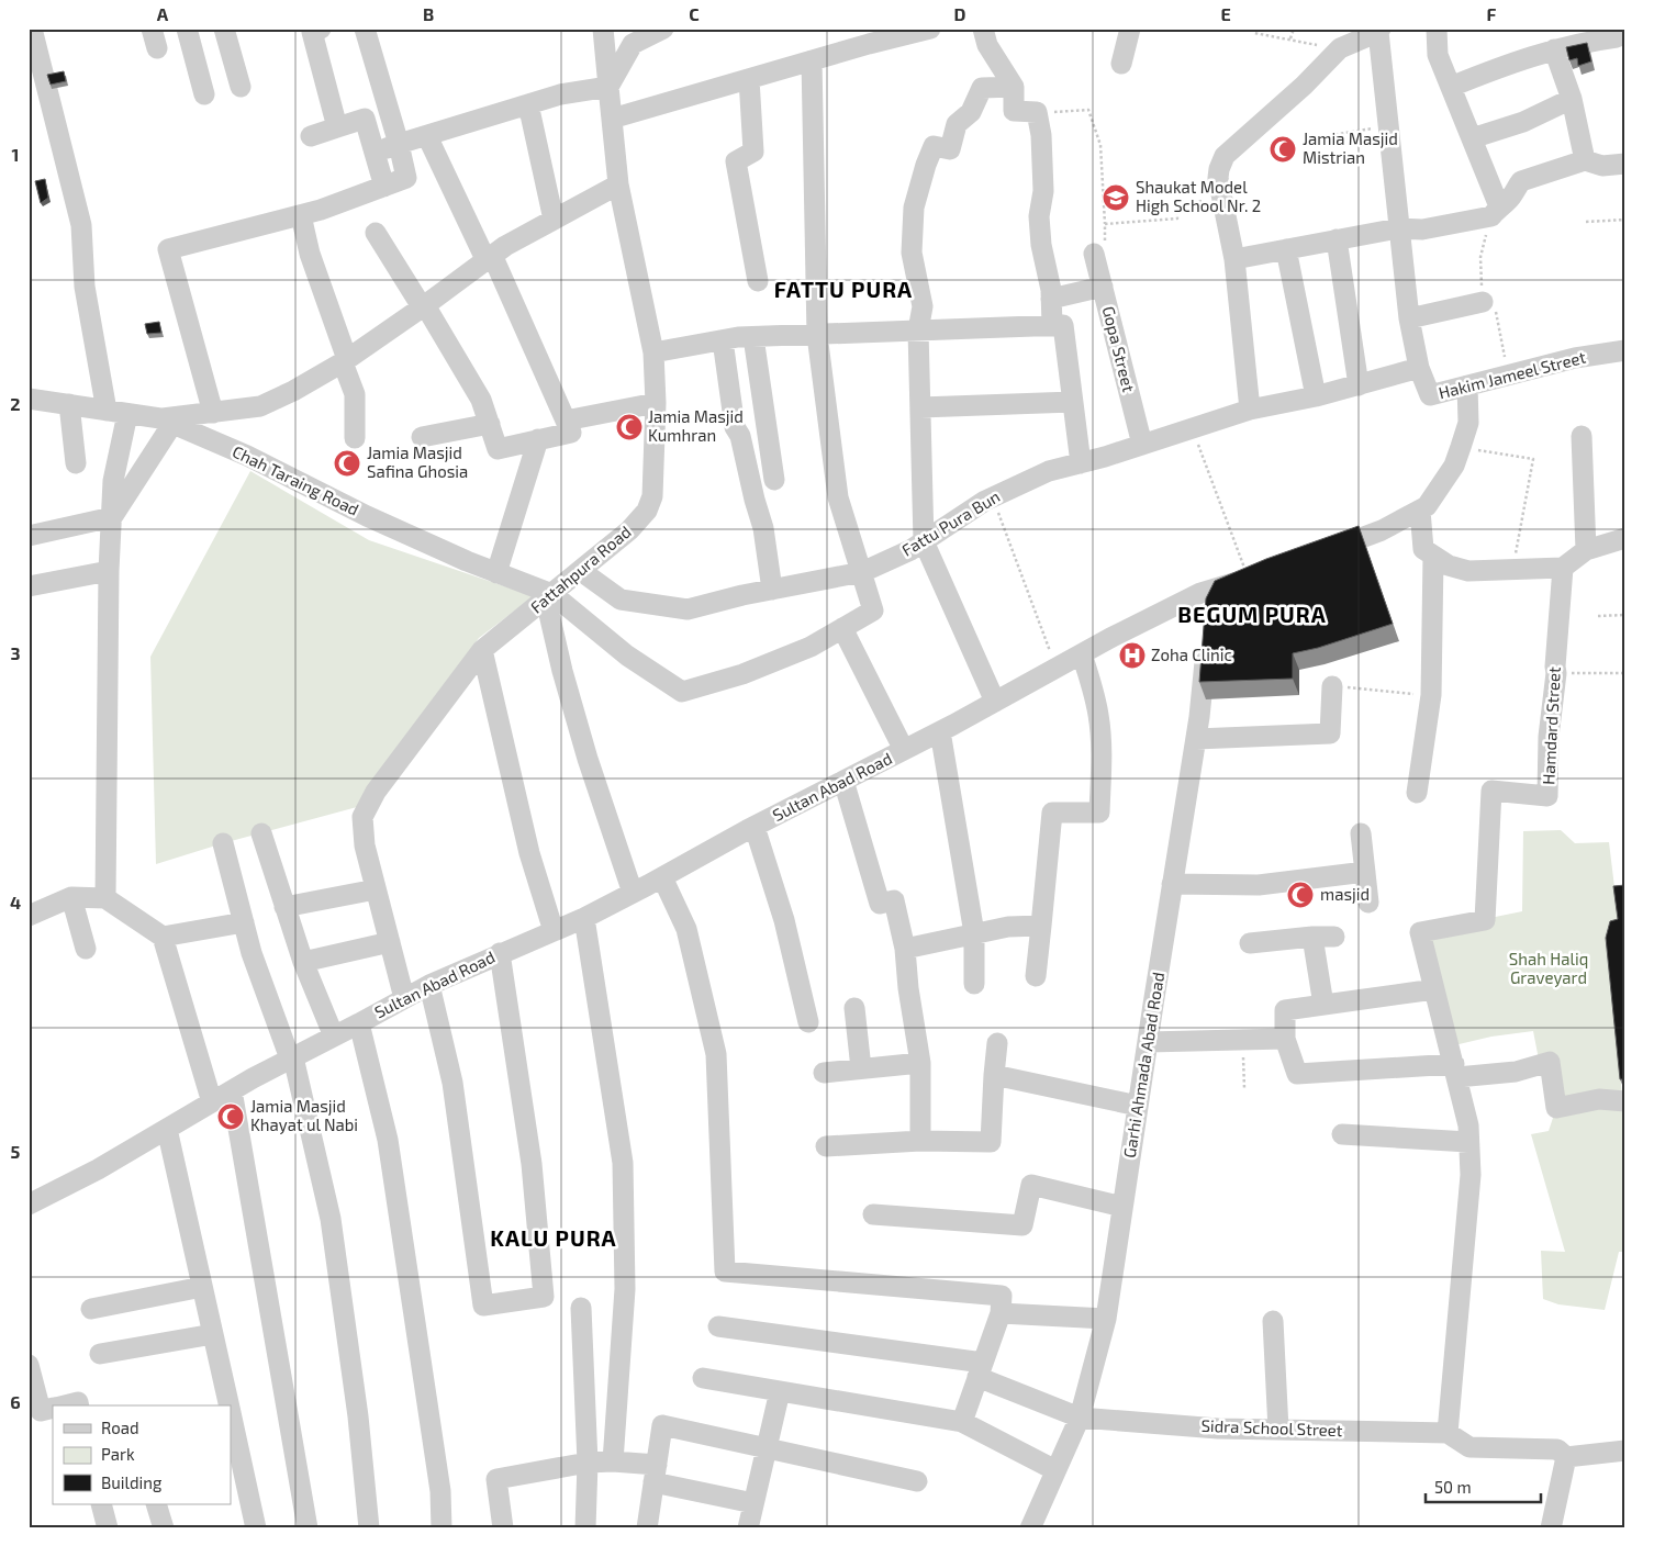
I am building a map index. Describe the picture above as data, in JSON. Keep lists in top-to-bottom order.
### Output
{
  "streets": {
    "street": [
      "Gopa Street",
      "Hakim Jameel Street",
      "Chah Taraing Road",
      "Fattu Pura Bun",
      "Fattahpura Road",
      "Hamdard Street",
      "Sultan Abad Road",
      "Garhi Ahmada Abad Road",
      "Sidra School Street"
    ]
  },
  "crossings": [
    ["Gopa Street", "Fattu Pura Bun"],
    ["Hakim Jameel Street", "Fattu Pura Bun"],
    ["Chah Taraing Road", "Fattu Pura Bun"],
    ["Chah Taraing Road", "Fattahpura Road"],
    ["Fattu Pura Bun", "Fattahpura Road"],
    ["Fattahpura Road", "Sultan Abad Road"],
    ["Garhi Ahmada Abad Road", "Sidra School Street"]
  ],
  "districts": ["FATTU PURA", "BEGUM PURA", "KALU PURA"],
  "parks": ["Shah Haliq Graveyard"],
  "places": {
    "mosque": [
      "Jamia Masjid Mistrian",
      "Jamia Masjid Kumhran",
      "Jamia Masjid Safina Ghosia",
      "masjid",
      "Jamia Masjid Khayat ul Nabi"
    ],
    "school or university": ["Shaukat Model High School Nr. 2"],
    "hospital": ["Zoha Clinic"]
  },
  "legend": ["Road", "Park", "Building"],
  "scale_bar": "50 m",
  "grid": {
    "columns": [
      "A",
      "B",
      "C",
      "D",
      "E",
      "F"
    ],
    "rows": [
      "1",
      "2",
      "3",
      "4",
      "5",
      "6"
    ]
  }
}
